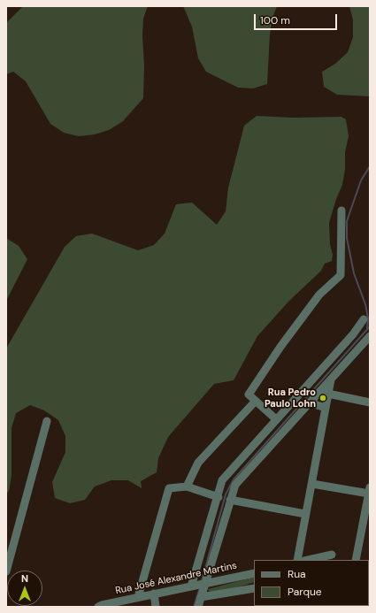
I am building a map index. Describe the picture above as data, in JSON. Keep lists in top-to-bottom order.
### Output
{
  "streets": {
    "street": ["Rua José Alexandre Martins"]
  },
  "places": ["Rua Pedro Paulo Lohn"],
  "legend": ["Rua", "Parque"],
  "scale_bar": "100 m",
  "north": "top"
}
